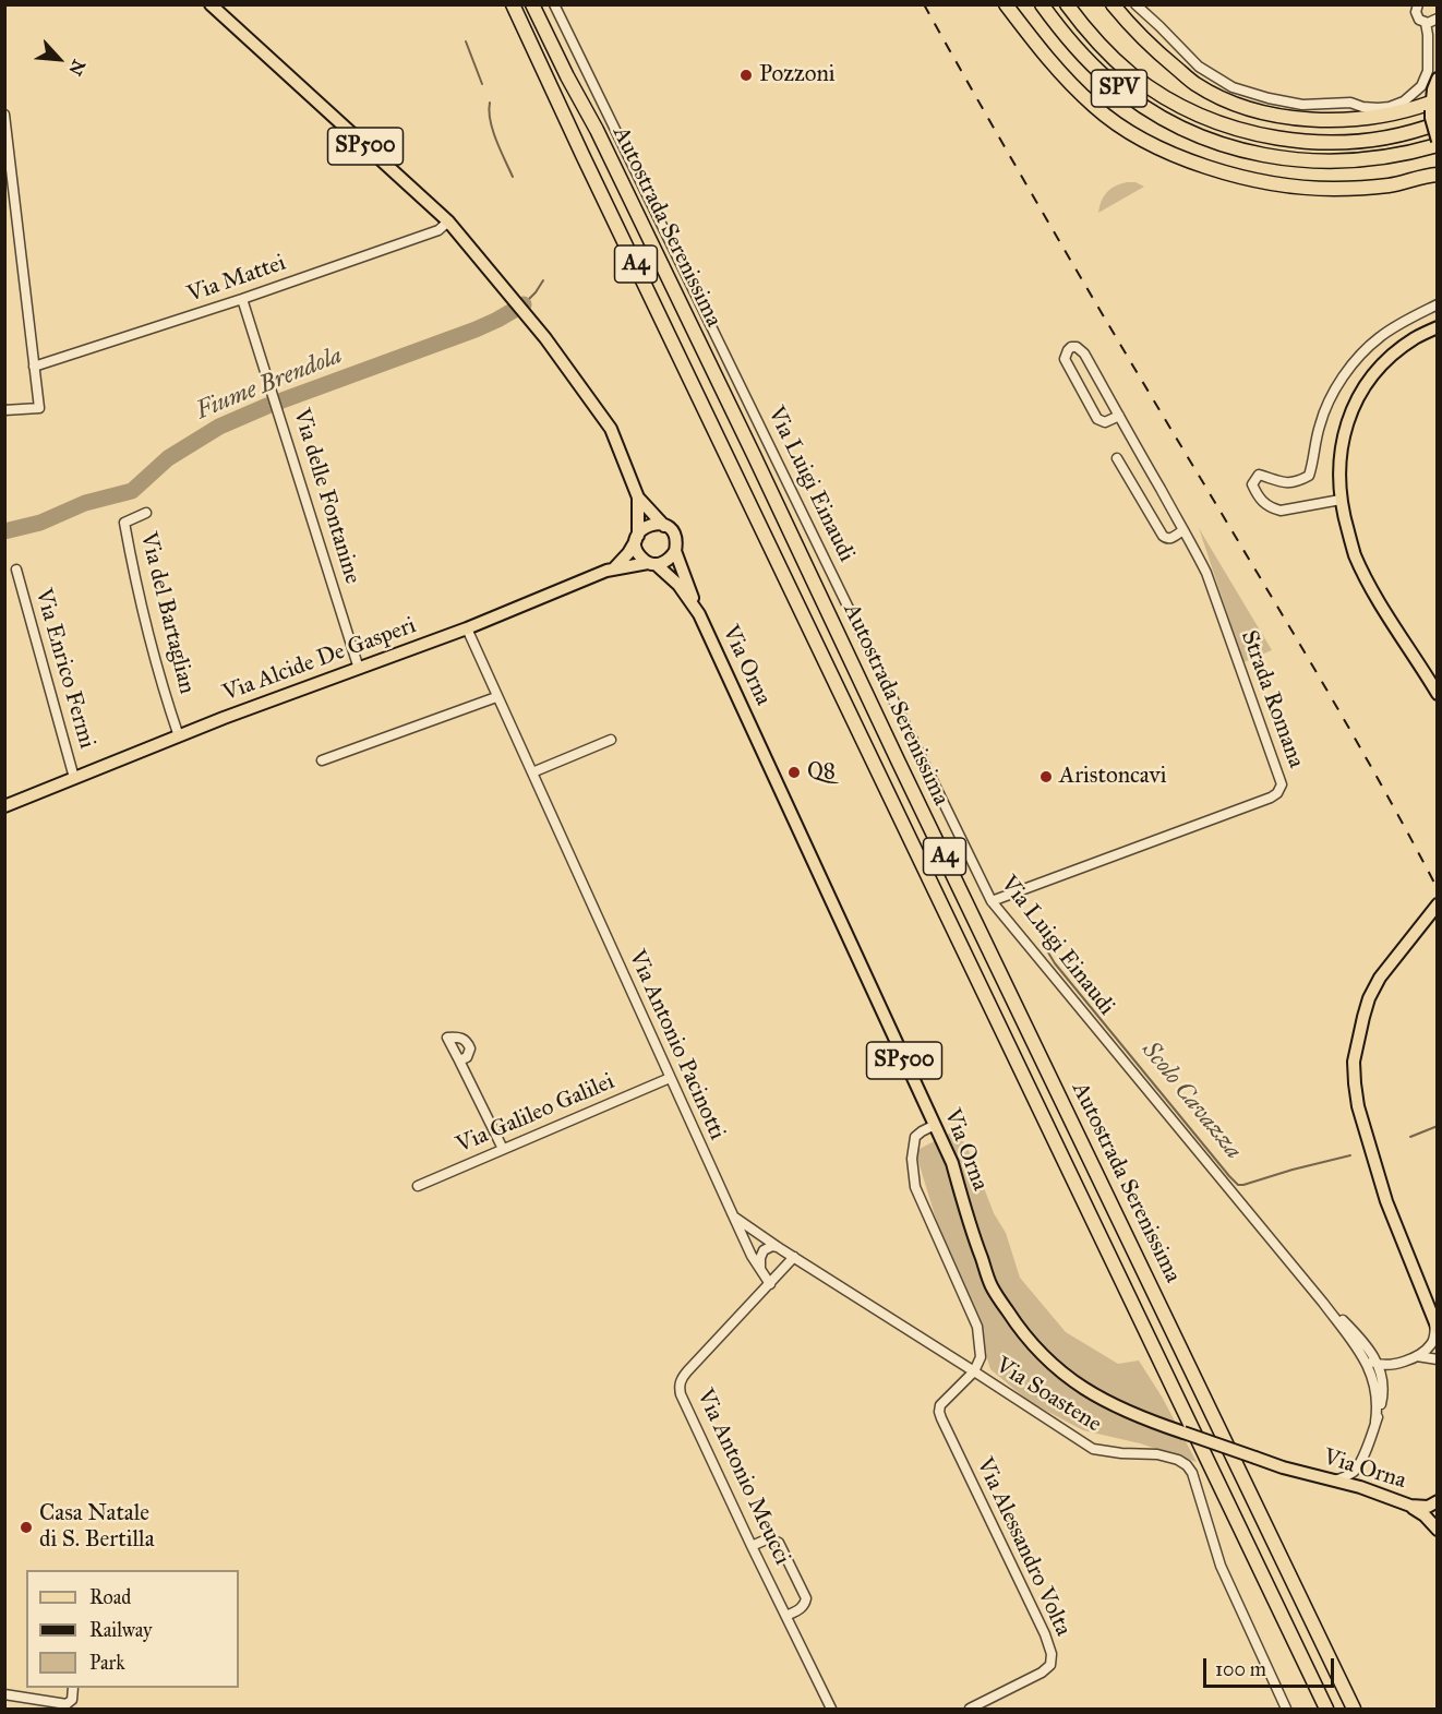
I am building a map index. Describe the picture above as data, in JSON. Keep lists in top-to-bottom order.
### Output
{
  "streets": {
    "highway": ["SPV", "Autostrada Serenissima", "A4"],
    "main road": ["SP500", "Via Alcide De Gasperi", "Via Orna"],
    "street": [
      "Via Mattei",
      "Via Luigi Einaudi",
      "Via delle Fontanine",
      "Via del Bartaglian",
      "Via Enrico Fermi",
      "Strada Romana",
      "Via Antonio Pacinotti",
      "Via Galileo Galilei",
      "Via Soastene",
      "Via Antonio Meucci",
      "Via Alessandro Volta"
    ]
  },
  "crossings": [
    ["SP500", "Via Mattei"],
    ["SP500", "Via Alcide De Gasperi"],
    ["SP500", "Via Orna"],
    ["Via Mattei", "Via delle Fontanine"],
    ["Via Luigi Einaudi", "Strada Romana"],
    ["Via delle Fontanine", "Via Alcide De Gasperi"],
    ["Via del Bartaglian", "Via Alcide De Gasperi"],
    ["Via Alcide De Gasperi", "Via Orna"],
    ["Via Alcide De Gasperi", "Via Enrico Fermi"],
    ["Via Alcide De Gasperi", "Via Antonio Pacinotti"],
    ["Via Orna", "Via Soastene"],
    ["Via Antonio Pacinotti", "Via Galileo Galilei"],
    ["Via Soastene", "Via Alessandro Volta"]
  ],
  "water": ["Fiume Brendola", "Scolo Cavazza"],
  "places": [
    "Pozzoni",
    "Q8",
    "Aristoncavi",
    "Casa Natale di S. Bertilla"
  ],
  "legend": ["Road", "Railway", "Park"],
  "scale_bar": "100 m",
  "north": "bottom right"
}
